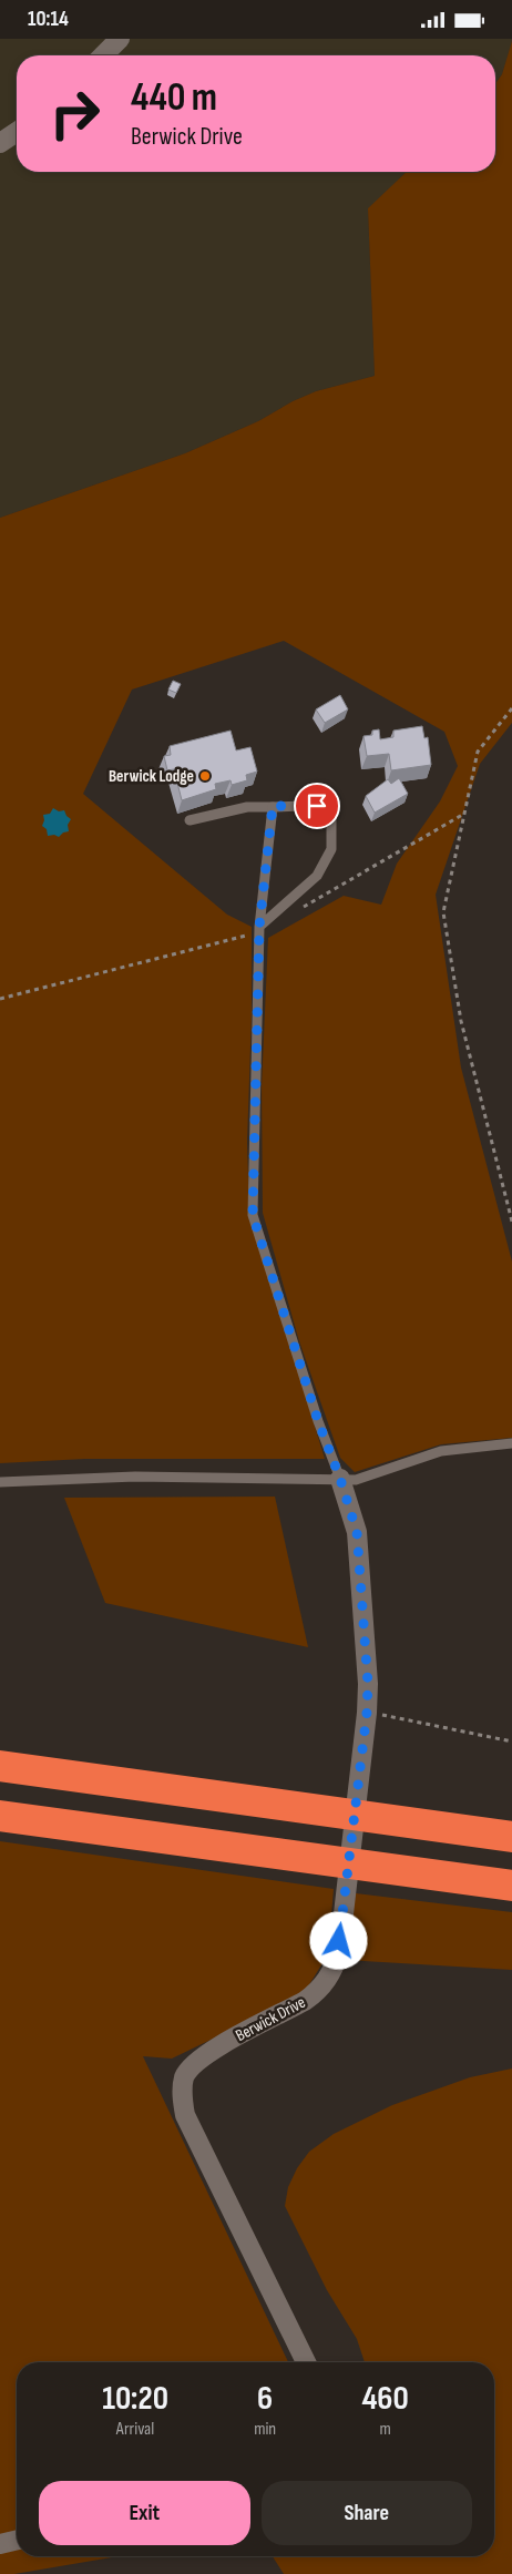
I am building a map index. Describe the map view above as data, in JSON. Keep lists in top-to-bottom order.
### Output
{
  "streets": {
    "street": ["Berwick Drive"]
  },
  "places": ["Berwick Lodge"],
  "page": {
    "status": "10:14",
    "turn": ["440 m", "Berwick Drive"],
    "eta": [
      "10:20",
      "Arrival",
      "6",
      "min",
      "460",
      "m"
    ],
    "buttons": ["Exit", "Share"]
  }
}
